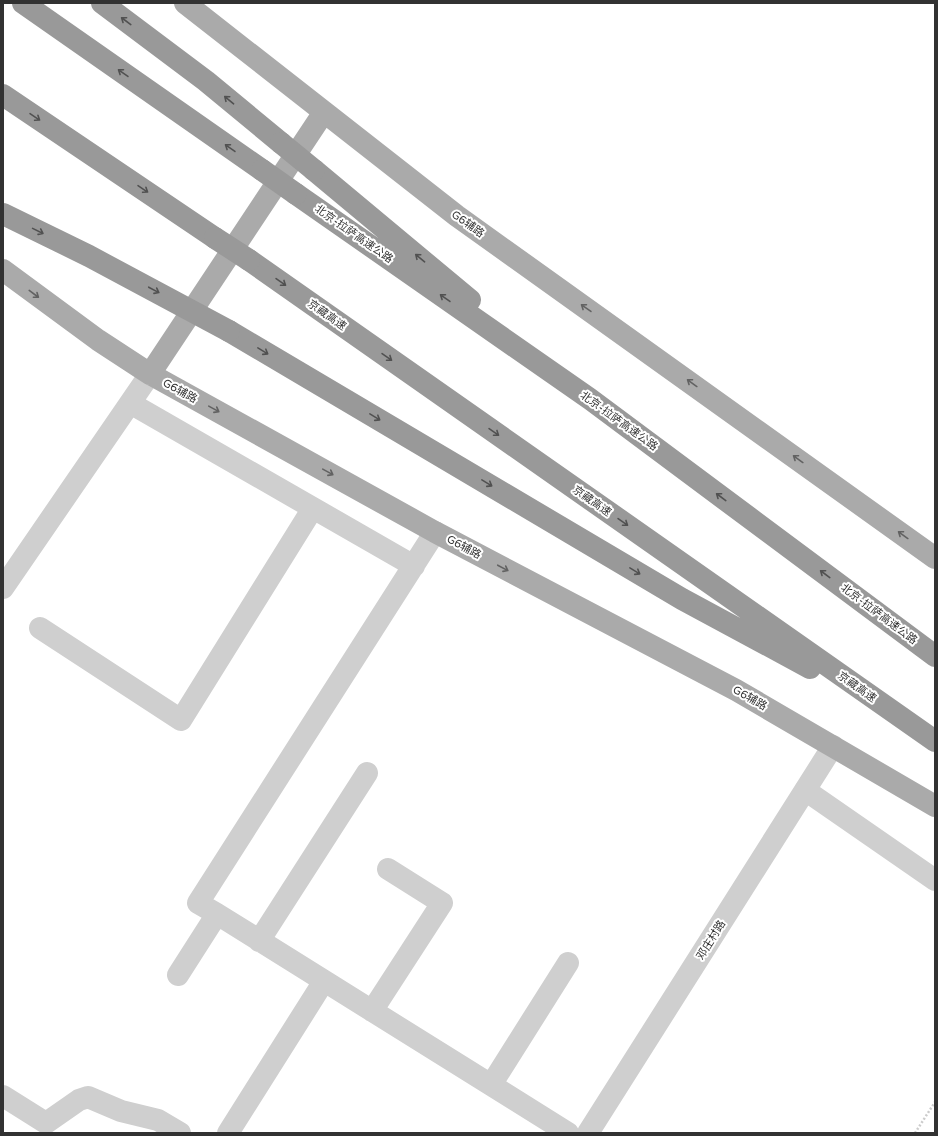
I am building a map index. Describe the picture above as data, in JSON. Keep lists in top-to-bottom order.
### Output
{
  "streets": {
    "highway": ["北京-拉萨高速公路", "京藏高速"],
    "main road": ["G6辅路"],
    "street": ["邓庄村路"]
  },
  "crossings": [
    ["G6辅路", "邓庄村路"]
  ]
}
